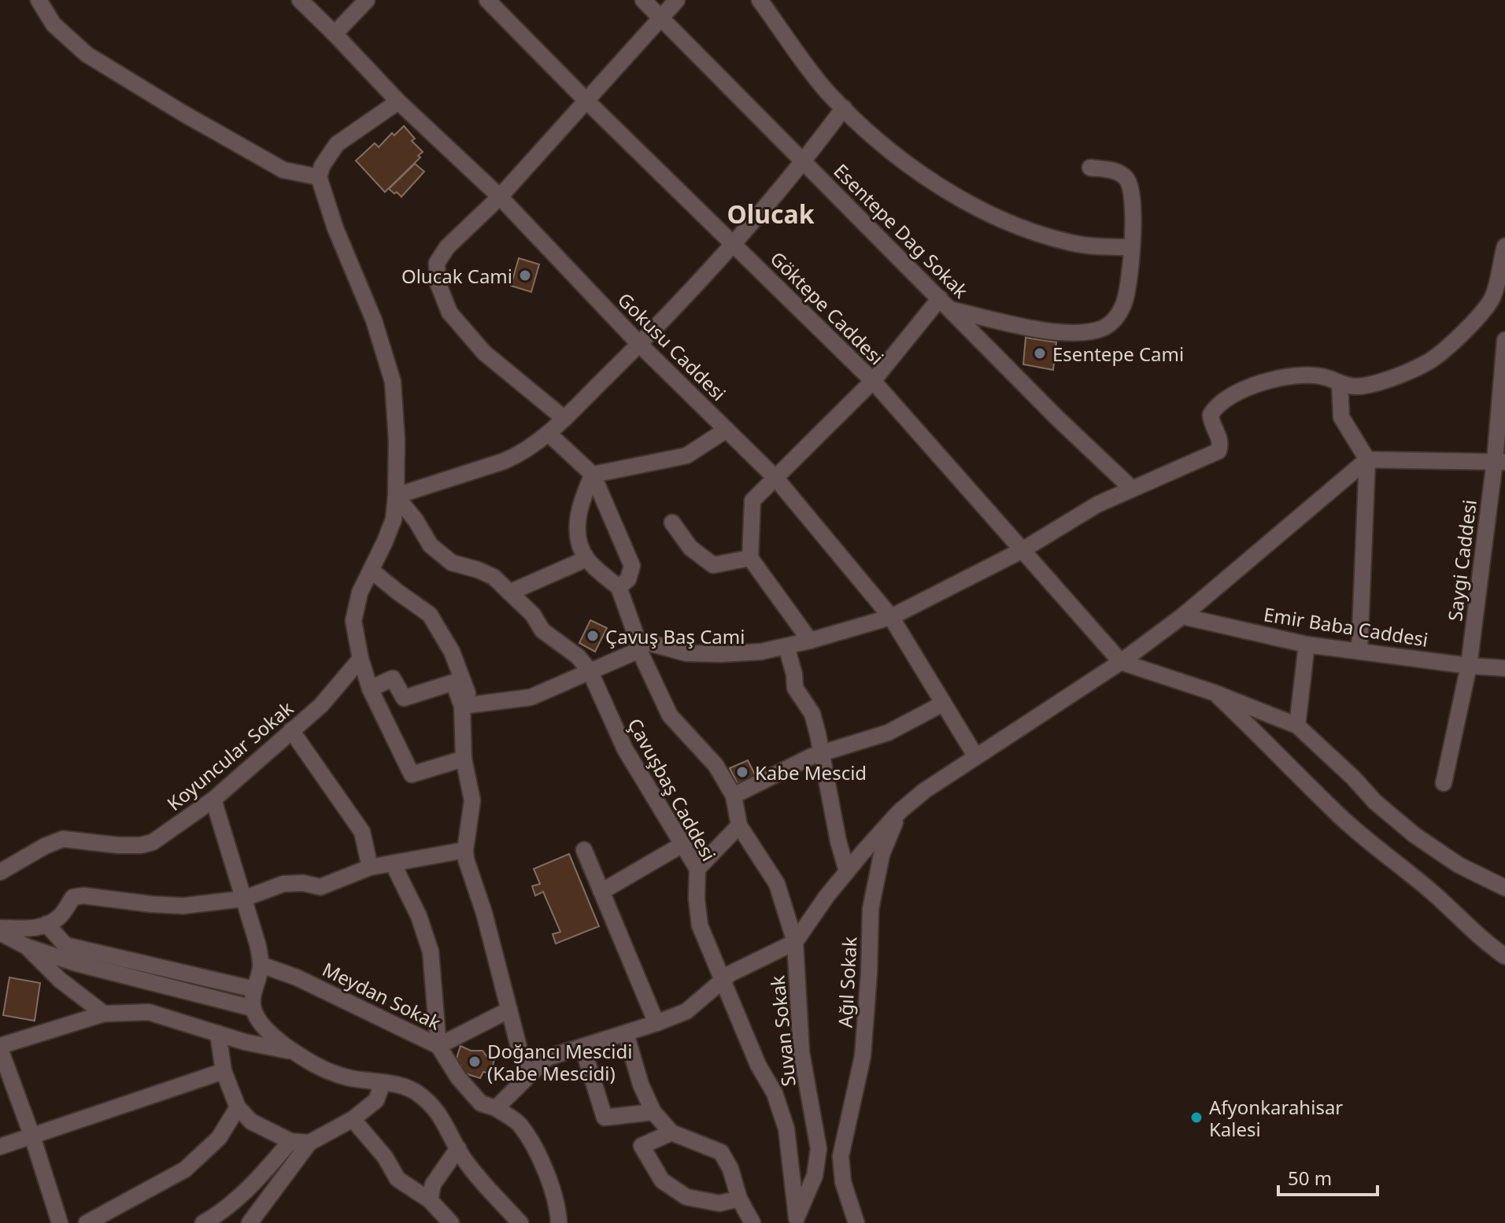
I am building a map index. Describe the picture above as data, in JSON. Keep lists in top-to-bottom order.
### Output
{
  "streets": {
    "street": [
      "Esentepe Dag Sokak",
      "Göktepe Caddesi",
      "Gokusu Caddesi",
      "Saygi Caddesi",
      "Emir Baba Caddesi",
      "Koyuncular Sokak",
      "Çavuşbaş Caddesi",
      "Ağıl Sokak",
      "Meydan Sokak",
      "Suvan Sokak"
    ]
  },
  "crossings": [
    ["Saygi Caddesi", "Emir Baba Caddesi"],
    ["Çavuşbaş Caddesi", "Suvan Sokak"]
  ],
  "districts": ["Olucak"],
  "places": [
    "Olucak Cami",
    "Esentepe Cami",
    "Çavuş Baş Cami",
    "Kabe Mescid",
    "Doğancı Mescidi (Kabe Mescidi)",
    "Afyonkarahisar Kalesi"
  ],
  "scale_bar": "50 m"
}
